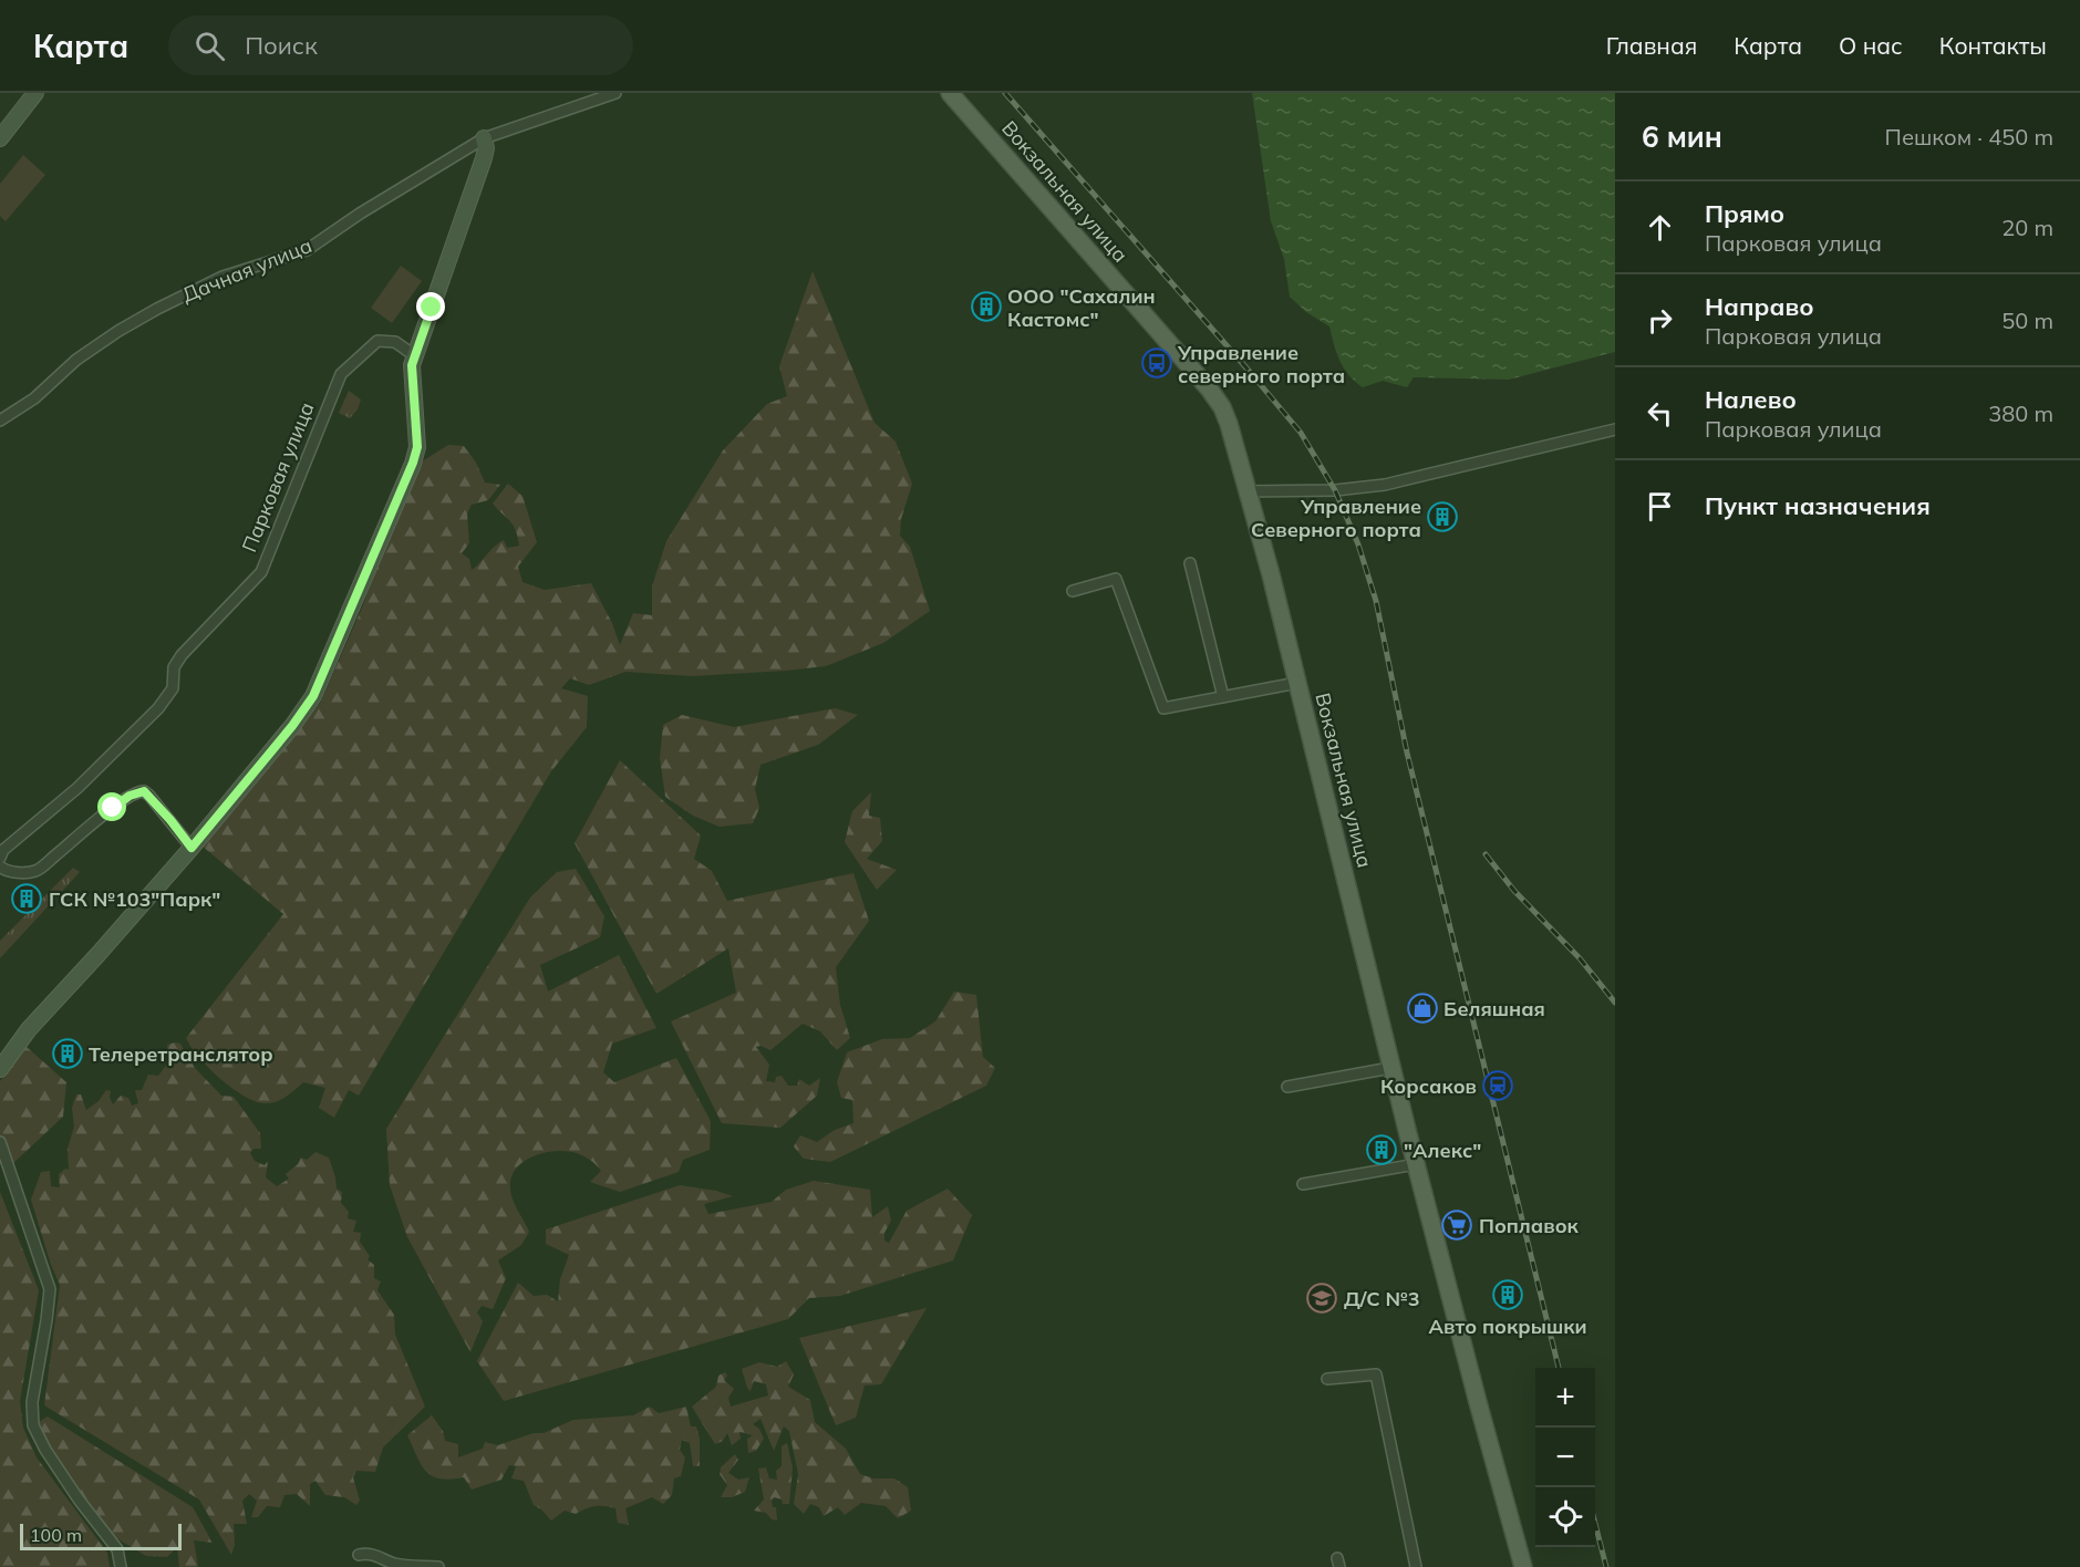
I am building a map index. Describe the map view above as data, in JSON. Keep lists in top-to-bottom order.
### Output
{
  "streets": {
    "main road": ["Вокзальная улица"],
    "street": ["Дачная улица", "Парковая улица"]
  },
  "places": {
    "building": [
      "ООО \"Сахалин Кастомс\"",
      "Управление Северного порта",
      "ГСК №103\"Парк\"",
      "Телеретранслятор",
      "\"Алекс\"",
      "Авто покрышки"
    ],
    "bus stop": ["Управление северного порта"],
    "shop": ["Беляшная"],
    "station": ["Корсаков"],
    "supermarket": ["Поплавок"],
    "school or university": ["Д/С №3"]
  },
  "scale_bar": "100 m",
  "page": {
    "header": "Карта",
    "search": "Поиск",
    "nav": [
      "Главная",
      "Карта",
      "О нас",
      "Контакты"
    ],
    "heading": ["6 мин", "Пешком · 450 m"],
    "list": [
      ["Прямо", "Парковая улица", "20 m"],
      ["Направо", "Парковая улица", "50 m"],
      ["Налево", "Парковая улица", "380 m"],
      "Пункт назначения"
    ],
    "map_buttons": ["+", "−"],
    "scale": "100 m"
  }
}
